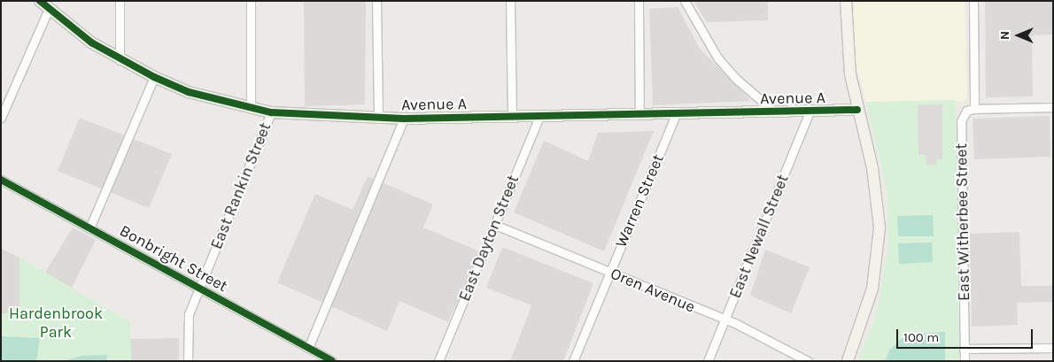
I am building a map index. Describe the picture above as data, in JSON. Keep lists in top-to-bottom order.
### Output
{
  "streets": {
    "street": [
      "Avenue A",
      "East Rankin Street",
      "Warren Street",
      "East Witherbee Street",
      "East Newall Street",
      "East Dayton Street",
      "Bonbright Street",
      "Oren Avenue"
    ]
  },
  "crossings": [
    ["Avenue A", "East Rankin Street"],
    ["Avenue A", "Warren Street"],
    ["Avenue A", "East Newall Street"],
    ["Avenue A", "East Dayton Street"],
    ["East Rankin Street", "Bonbright Street"],
    ["Warren Street", "Oren Avenue"],
    ["East Newall Street", "Oren Avenue"],
    ["East Dayton Street", "Oren Avenue"]
  ],
  "parks": ["Hardenbrook Park"],
  "scale_bar": "100 m",
  "north": "left"
}
